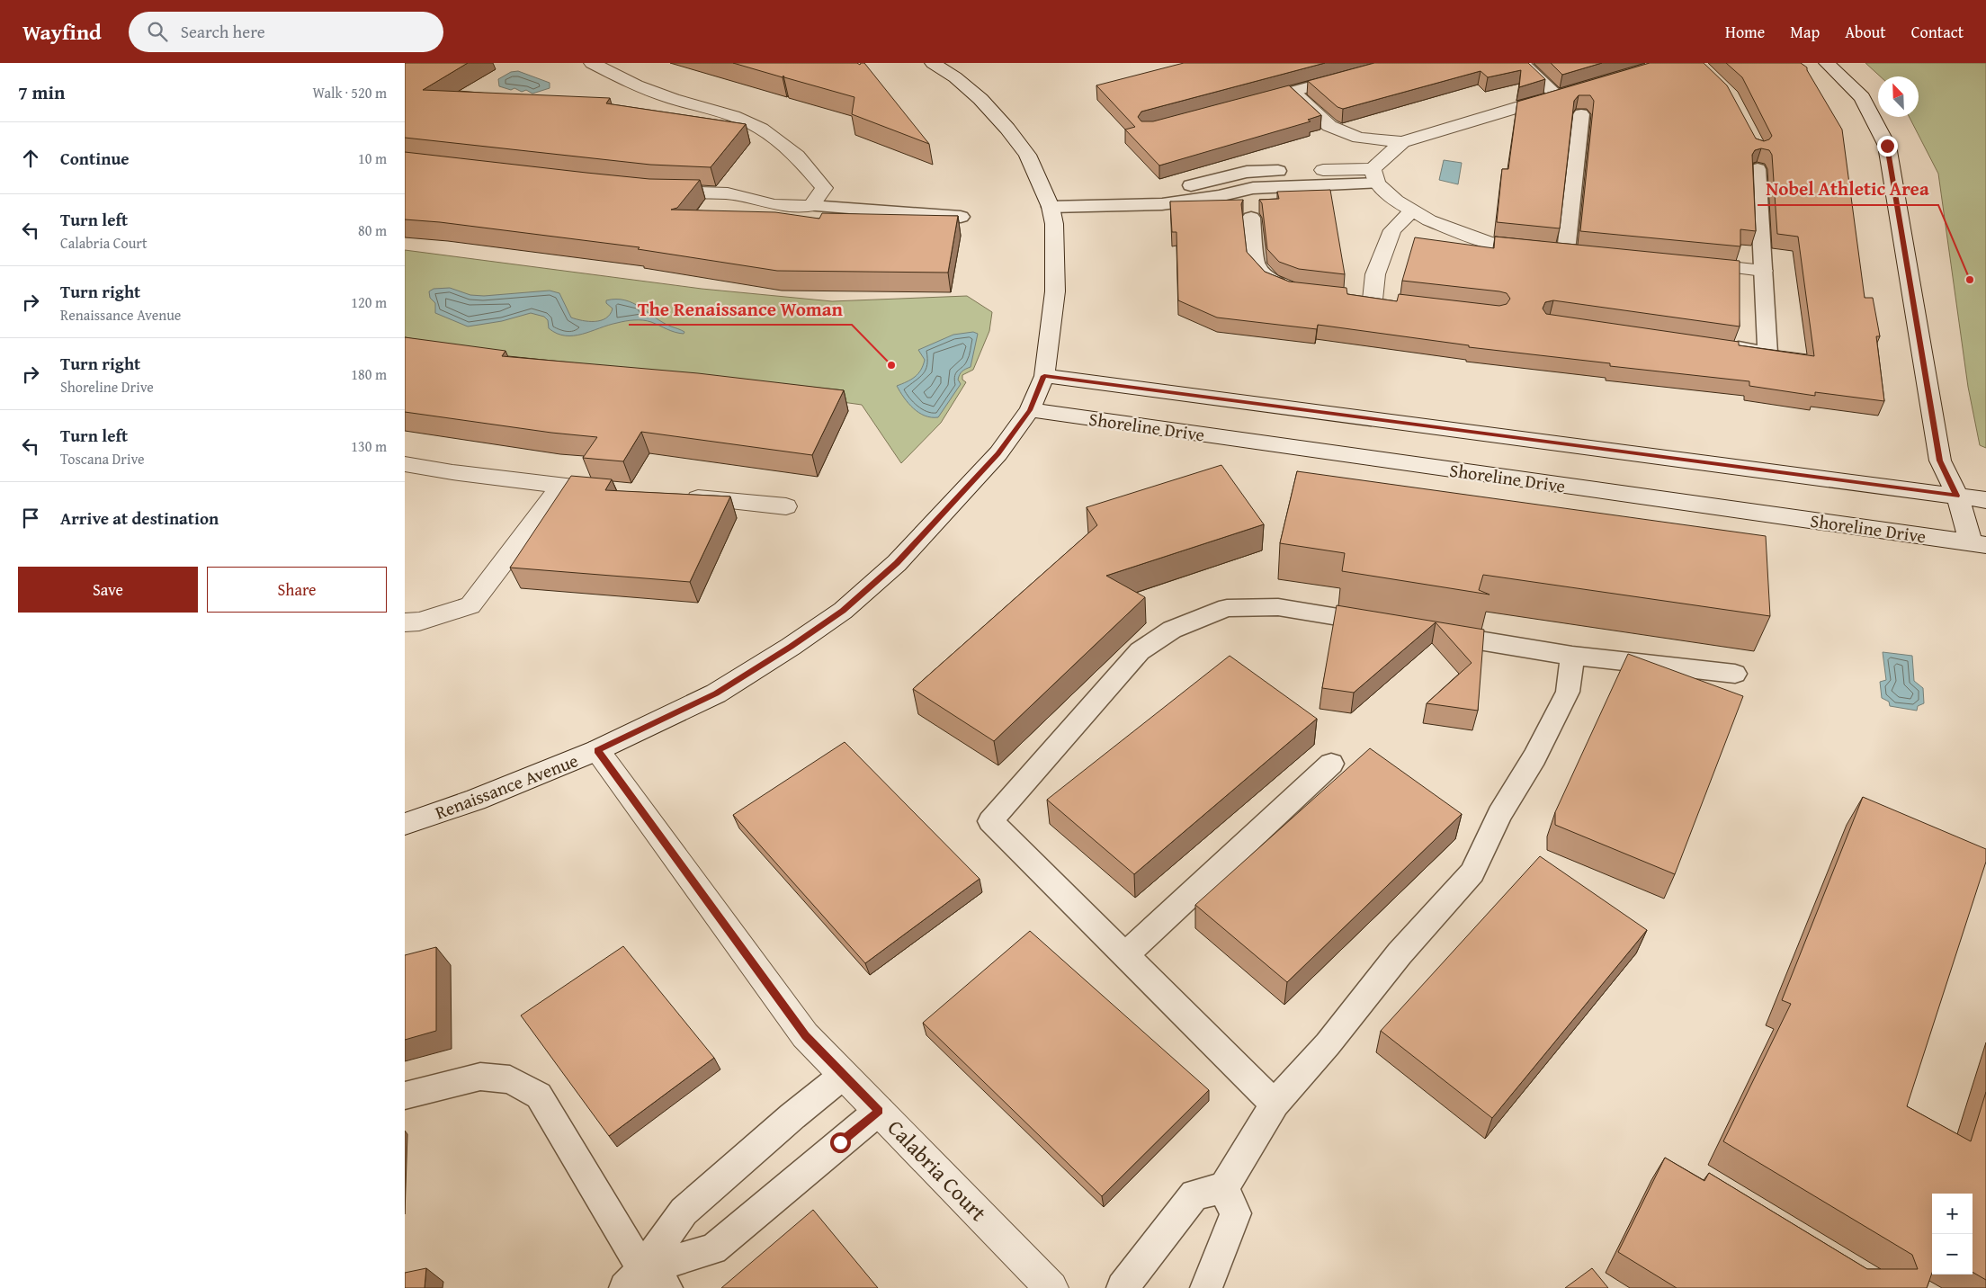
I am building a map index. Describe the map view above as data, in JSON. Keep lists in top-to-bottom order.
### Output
{
  "streets": {
    "street": ["Shoreline Drive", "Renaissance Avenue", "Calabria Court"]
  },
  "crossings": [
    ["Shoreline Drive", "Renaissance Avenue"],
    ["Renaissance Avenue", "Calabria Court"]
  ],
  "places": ["Nobel Athletic Area", "The Renaissance Woman"],
  "north": "top left",
  "page": {
    "header": "Wayfind",
    "search": "Search here",
    "nav": [
      "Home",
      "Map",
      "About",
      "Contact"
    ],
    "heading": ["7 min", "Walk · 520 m"],
    "list": [
      ["Continue", "10 m"],
      ["Turn left", "Calabria Court", "80 m"],
      ["Turn right", "Renaissance Avenue", "120 m"],
      ["Turn right", "Shoreline Drive", "180 m"],
      ["Turn left", "Toscana Drive", "130 m"],
      "Arrive at destination"
    ],
    "buttons": ["Save", "Share"],
    "map_buttons": ["+", "−"]
  }
}
